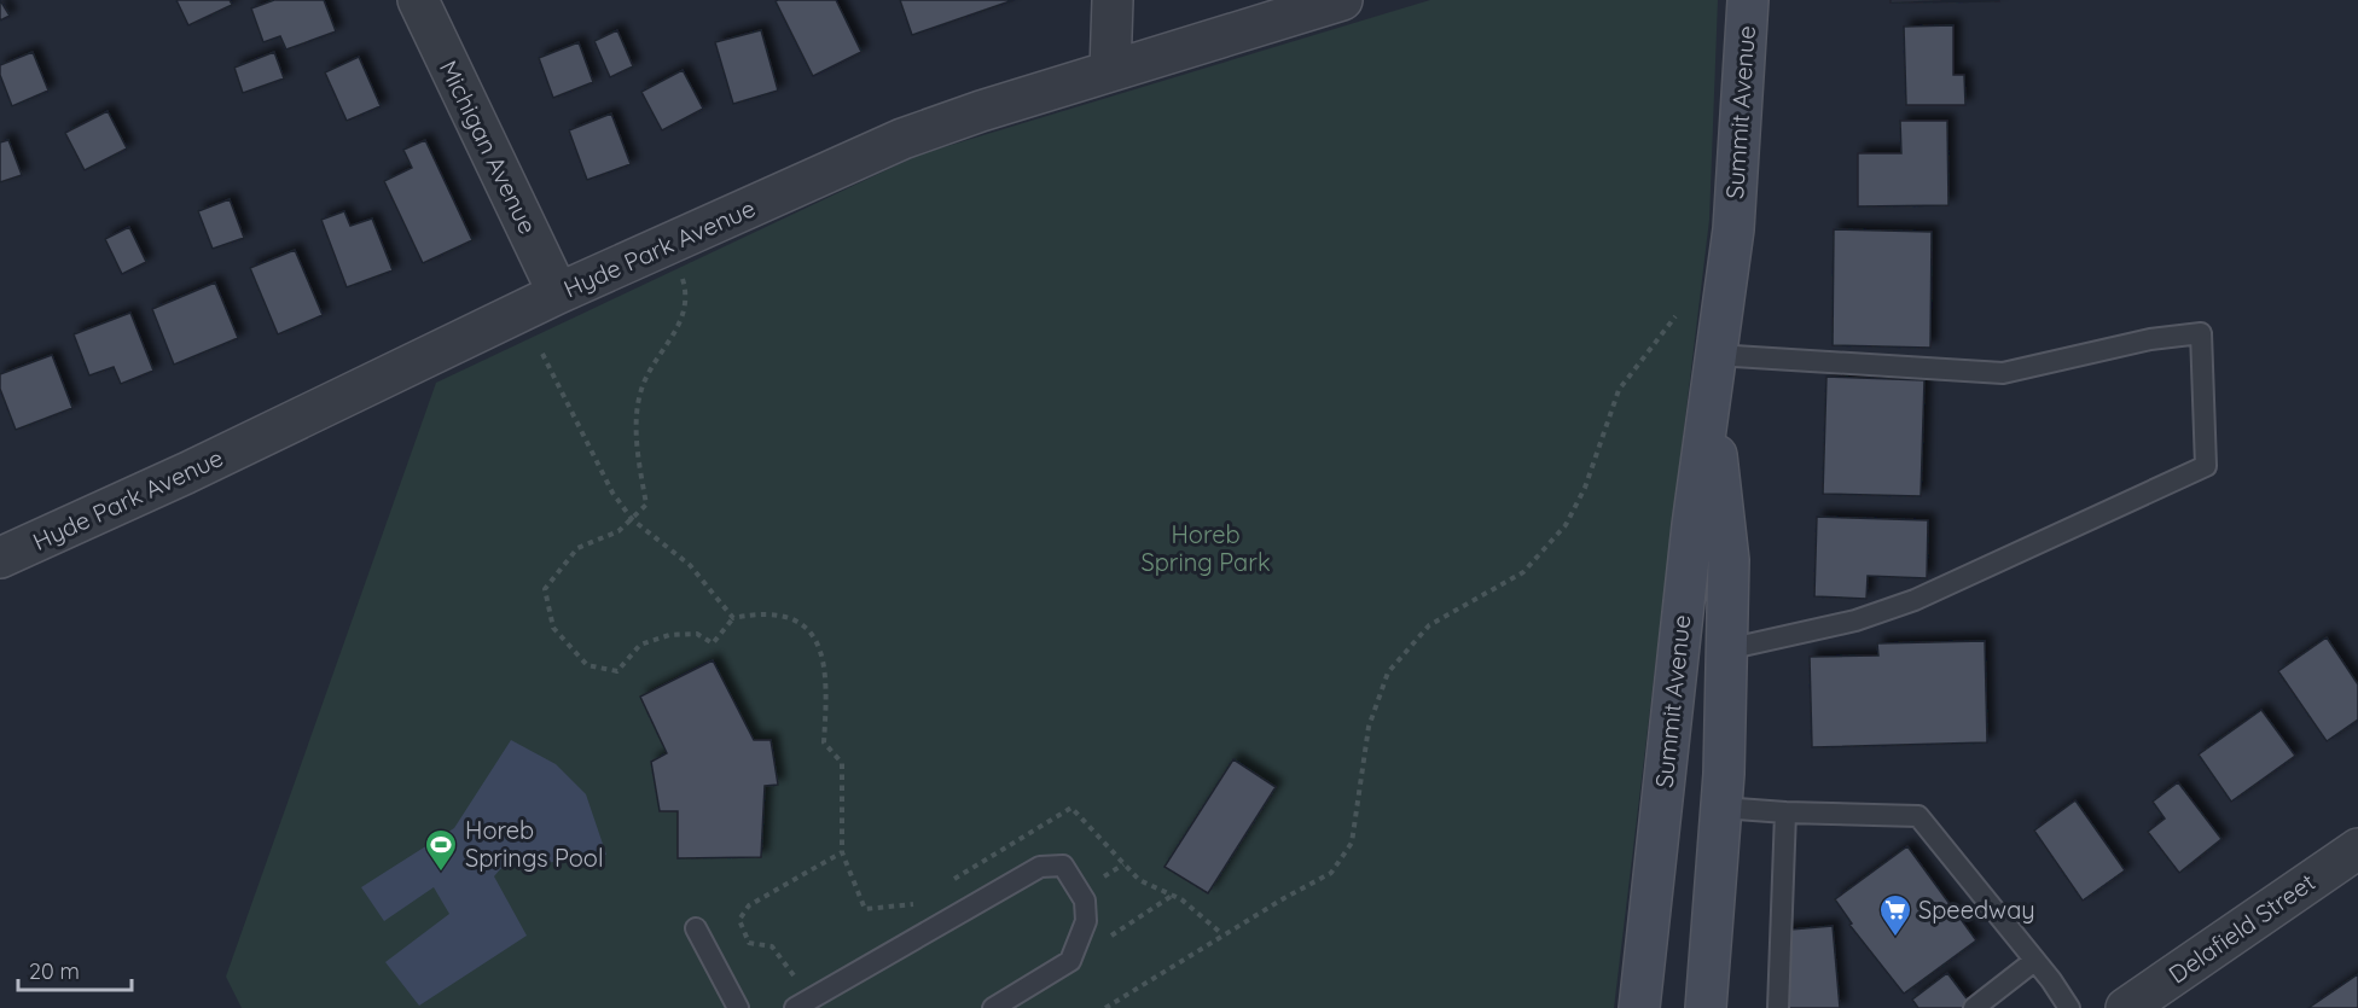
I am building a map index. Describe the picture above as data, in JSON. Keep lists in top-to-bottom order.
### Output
{
  "streets": {
    "main road": ["Summit Avenue"],
    "street": ["Michigan Avenue", "Hyde Park Avenue", "Delafield Street"]
  },
  "crossings": [
    ["Michigan Avenue", "Hyde Park Avenue"]
  ],
  "parks": ["Horeb Spring Park"],
  "places": {
    "sports": ["Horeb Springs Pool"],
    "supermarket": ["Speedway"]
  },
  "scale_bar": "20 m"
}
